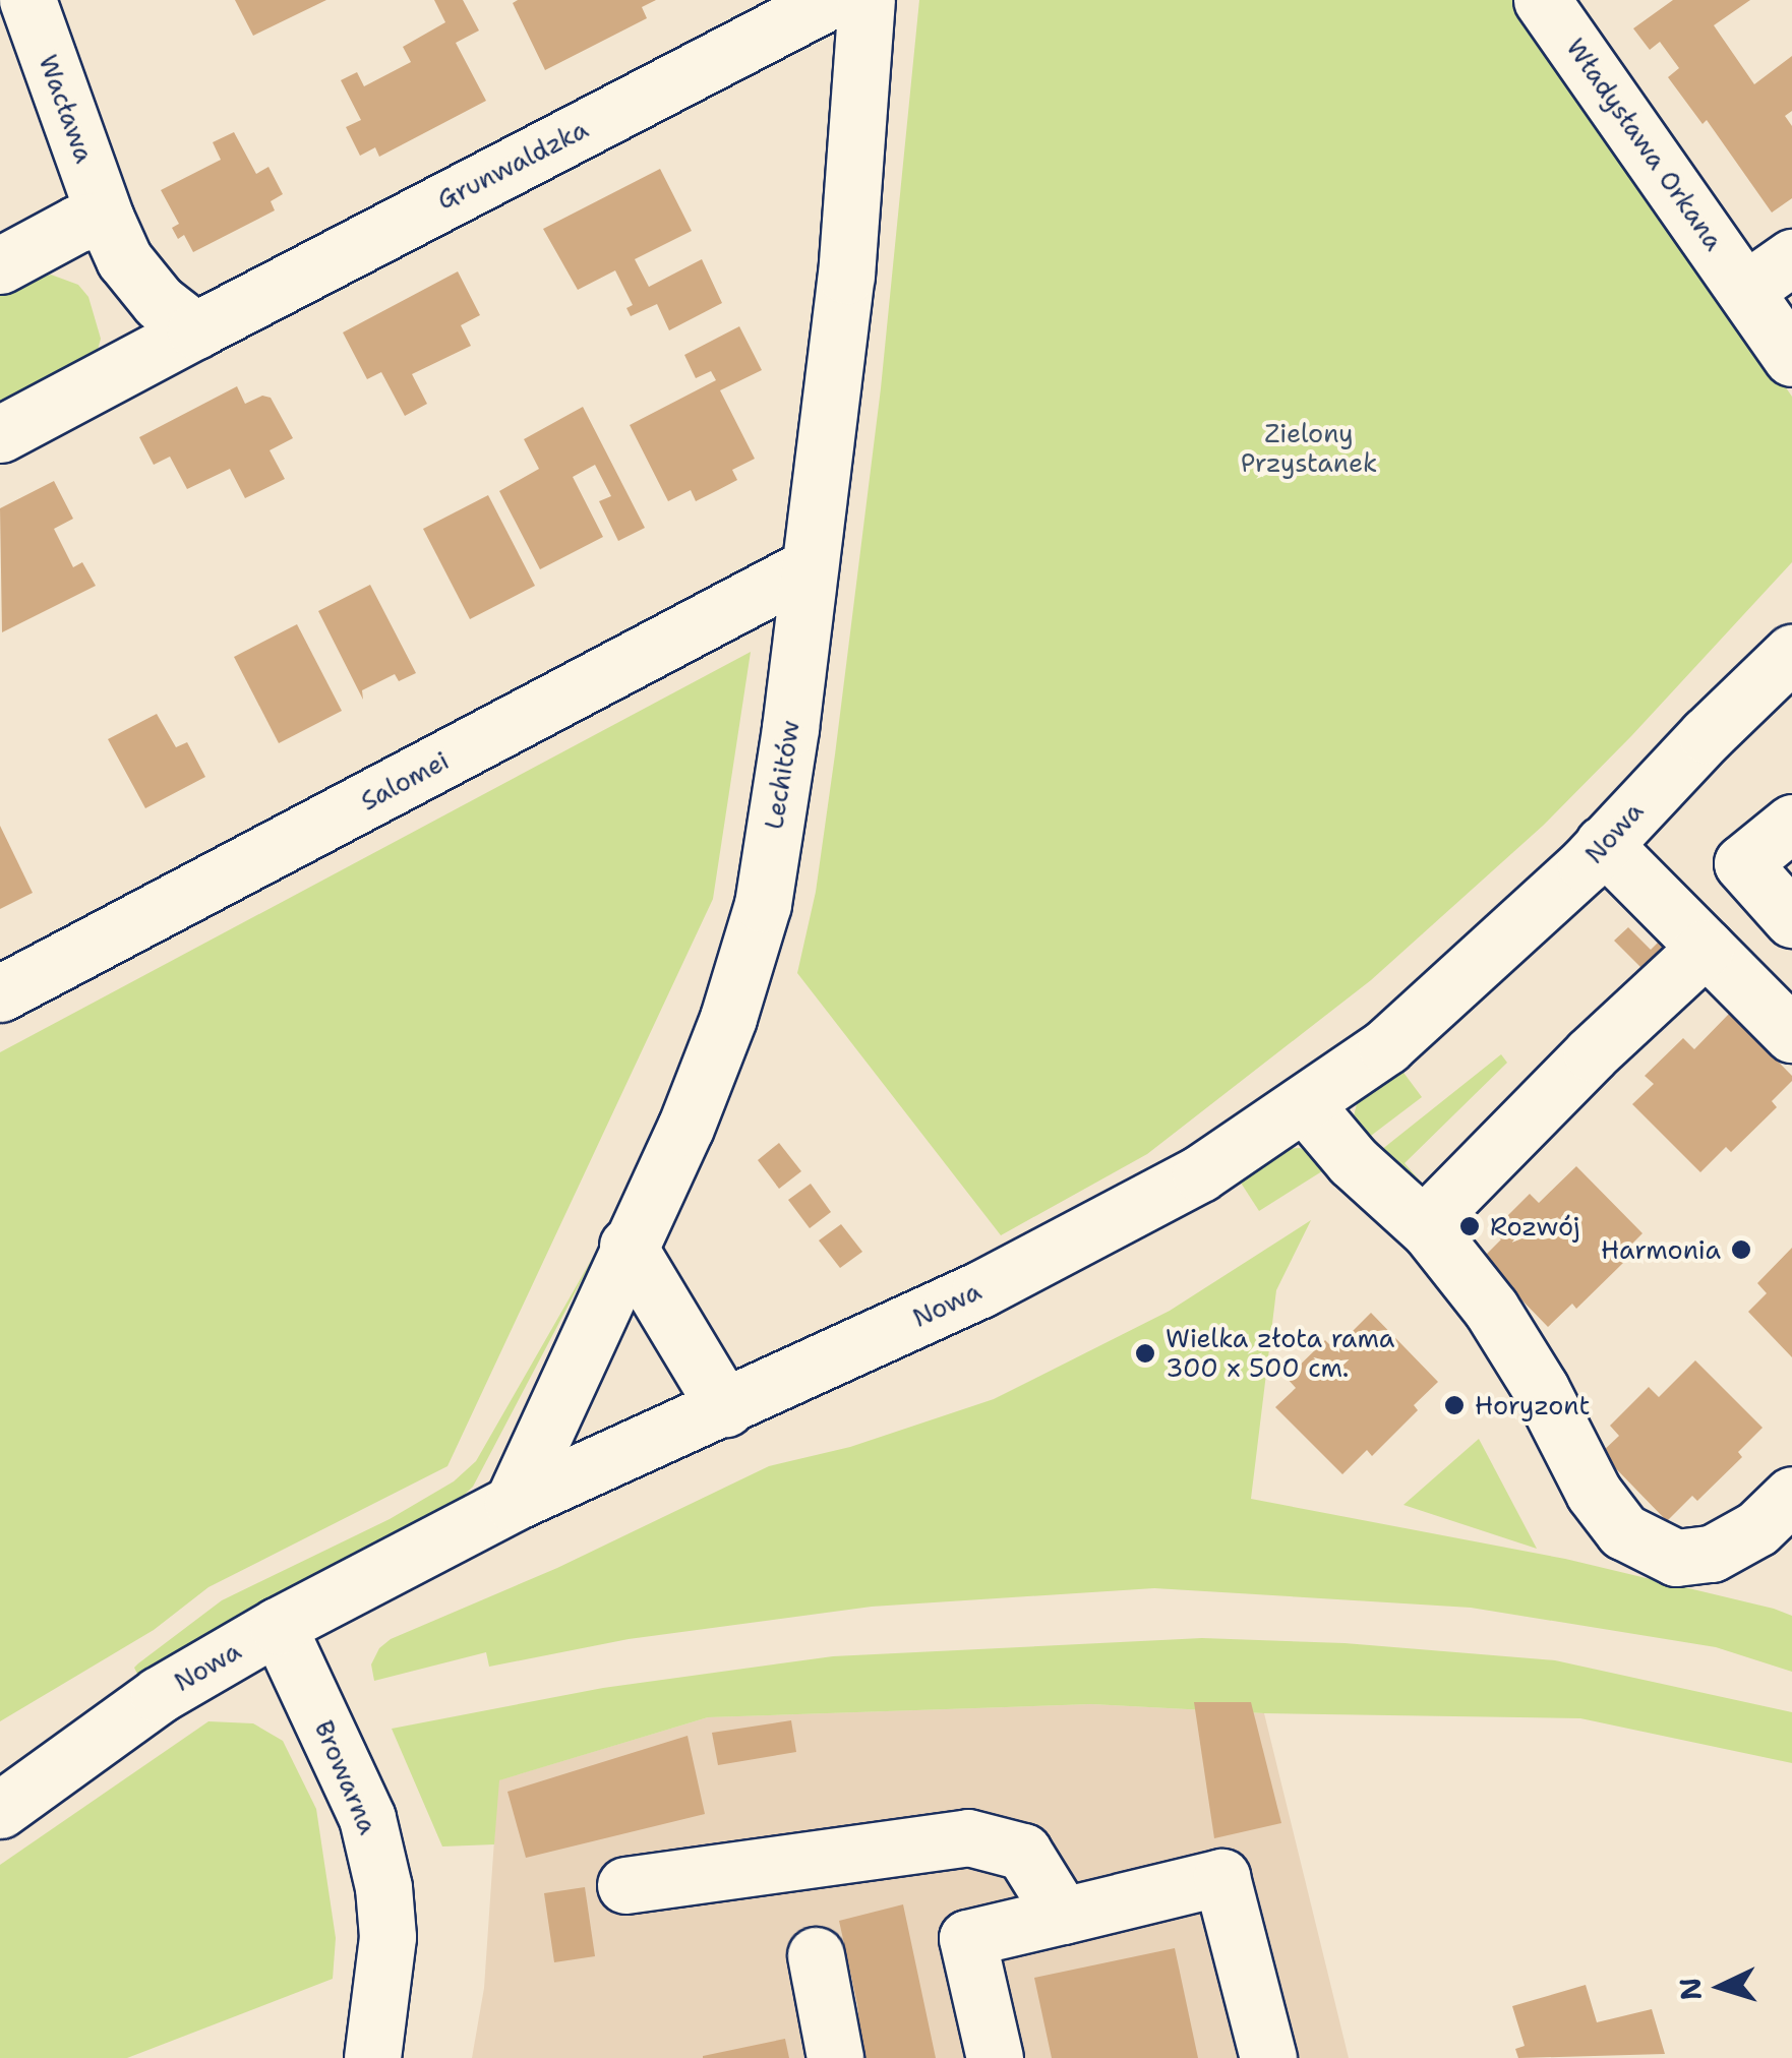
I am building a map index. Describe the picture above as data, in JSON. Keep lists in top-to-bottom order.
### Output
{
  "streets": {
    "street": [
      "Wacława",
      "Władysława Orkana",
      "Grunwaldzka",
      "Lechitów",
      "Salomei",
      "Nowa",
      "Browarna"
    ]
  },
  "crossings": [
    ["Lechitów", "Salomei"],
    ["Lechitów", "Nowa"],
    ["Nowa", "Browarna"]
  ],
  "parks": ["Zielony Przystanek"],
  "places": [
    "Rozwój",
    "Harmonia",
    "Wielka złota rama 300 x 500 cm.",
    "Horyzont"
  ],
  "north": "left"
}
